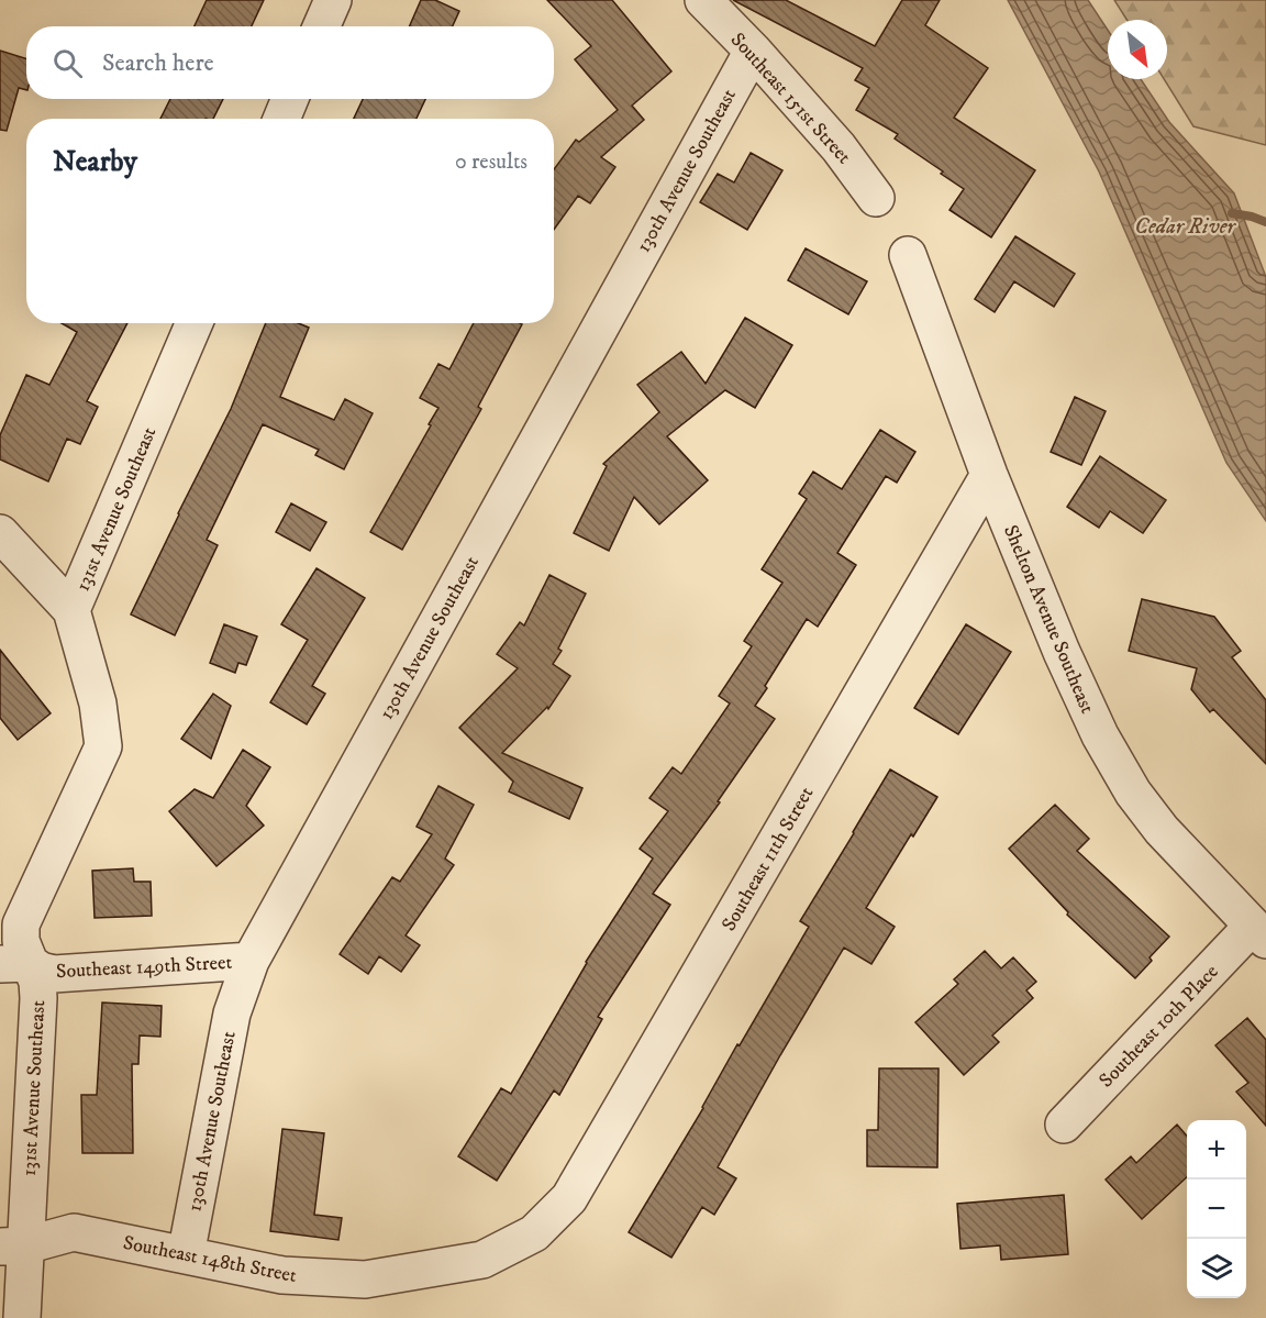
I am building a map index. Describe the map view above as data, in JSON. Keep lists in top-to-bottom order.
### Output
{
  "streets": {
    "street": [
      "Southeast 151st Street",
      "130th Avenue Southeast",
      "131st Avenue Southeast",
      "Shelton Avenue Southeast",
      "Southeast 11th Street",
      "Southeast 149th Street",
      "Southeast 10th Place",
      "Southeast 148th Street"
    ]
  },
  "crossings": [
    ["Southeast 151st Street", "130th Avenue Southeast"],
    ["130th Avenue Southeast", "Southeast 149th Street"],
    ["130th Avenue Southeast", "Southeast 148th Street"],
    ["131st Avenue Southeast", "Southeast 149th Street"],
    ["131st Avenue Southeast", "Southeast 148th Street"],
    ["Shelton Avenue Southeast", "Southeast 11th Street"],
    ["Shelton Avenue Southeast", "Southeast 10th Place"],
    ["Southeast 11th Street", "Southeast 148th Street"]
  ],
  "water": ["Cedar River"],
  "north": "bottom right",
  "page": {
    "search": "Search here",
    "heading": ["Nearby", "0 results"],
    "map_buttons": ["+", "−"]
  }
}
